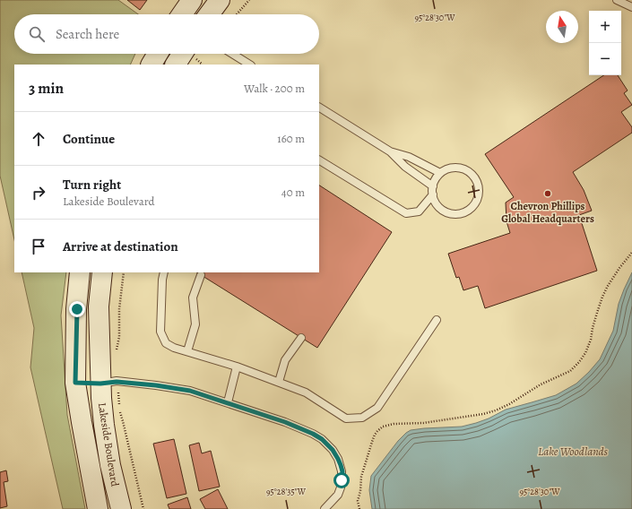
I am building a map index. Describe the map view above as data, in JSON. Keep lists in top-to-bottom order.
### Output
{
  "streets": {
    "street": ["Lakeside Boulevard"]
  },
  "water": ["Lake Woodlands"],
  "places": ["Chevron Phillips Global Headquarters"],
  "north": "top",
  "page": {
    "map_buttons": ["+", "−"],
    "search": "Search here",
    "heading": ["3 min", "Walk · 200 m"],
    "list": [
      ["Continue", "160 m"],
      ["Turn right", "Lakeside Boulevard", "40 m"],
      "Arrive at destination"
    ]
  },
  "coordinates": ["95°28'30\"W", "95°28'35\"W"]
}
